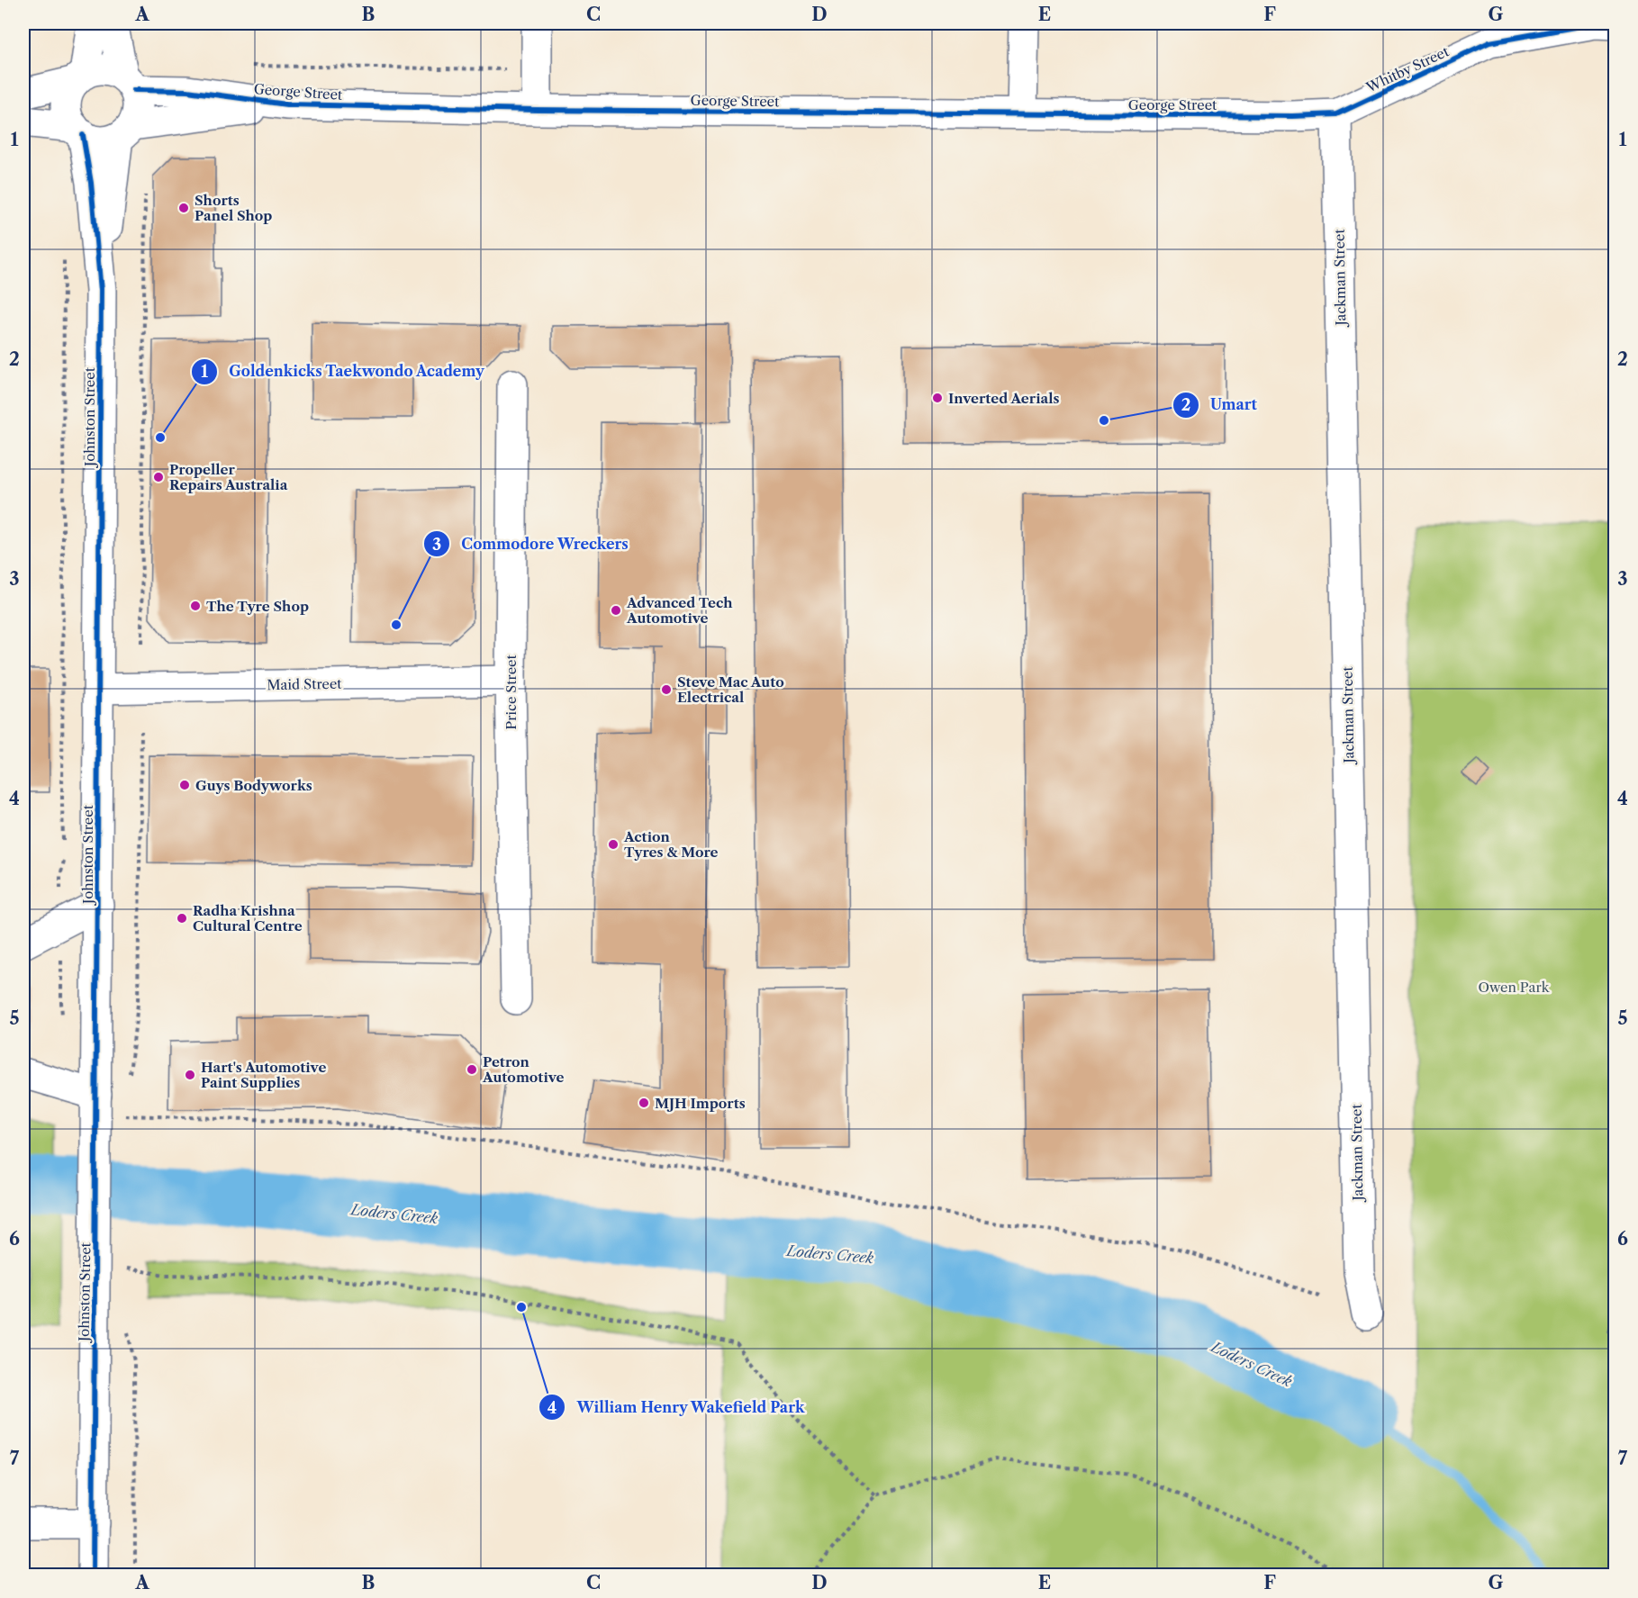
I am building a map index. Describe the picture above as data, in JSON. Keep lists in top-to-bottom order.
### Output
{
  "streets": {
    "street": [
      "Whitby Street",
      "George Street",
      "Jackman Street",
      "Johnston Street",
      "Maid Street",
      "Price Street"
    ]
  },
  "crossings": [
    ["Whitby Street", "George Street"],
    ["Whitby Street", "Jackman Street"],
    ["George Street", "Jackman Street"],
    ["George Street", "Johnston Street"],
    ["Johnston Street", "Maid Street"],
    ["Maid Street", "Price Street"]
  ],
  "water": ["Loders Creek"],
  "parks": ["Owen Park"],
  "places": [
    "Shorts Panel Shop",
    "Inverted Aerials",
    "Umart",
    "Goldenkicks Taekwondo Academy",
    "Propeller Repairs Australia",
    "The Tyre Shop",
    "Advanced Tech Automotive",
    "Commodore Wreckers",
    "Steve Mac Auto Electrical",
    "Guys Bodyworks",
    "Action Tyres & More",
    "Radha Krishna Cultural Centre",
    "Petron Automotive",
    "Hart's Automotive Paint Supplies",
    "MJH Imports",
    "William Henry Wakefield Park"
  ],
  "grid": {
    "columns": [
      "A",
      "B",
      "C",
      "D",
      "E",
      "F",
      "G"
    ],
    "rows": [
      "1",
      "2",
      "3",
      "4",
      "5",
      "6",
      "7"
    ]
  }
}
